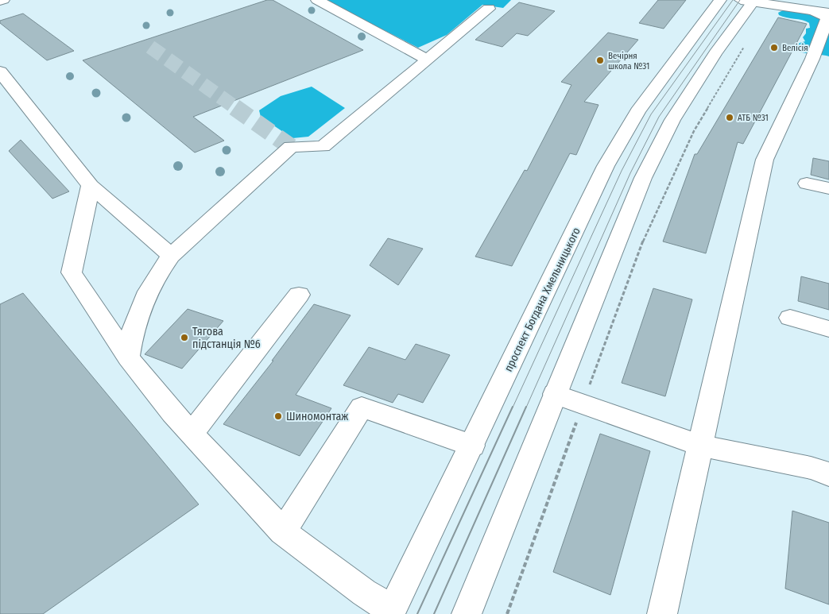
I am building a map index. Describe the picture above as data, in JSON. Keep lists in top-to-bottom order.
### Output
{
  "streets": {
    "main road": ["проспект Богдана Хмельницького"]
  },
  "places": [
    "Велісія",
    "Вечірня школа №31",
    "АТБ №31",
    "Тягова пiдстанцiя №6",
    "Шиномонтаж"
  ]
}
